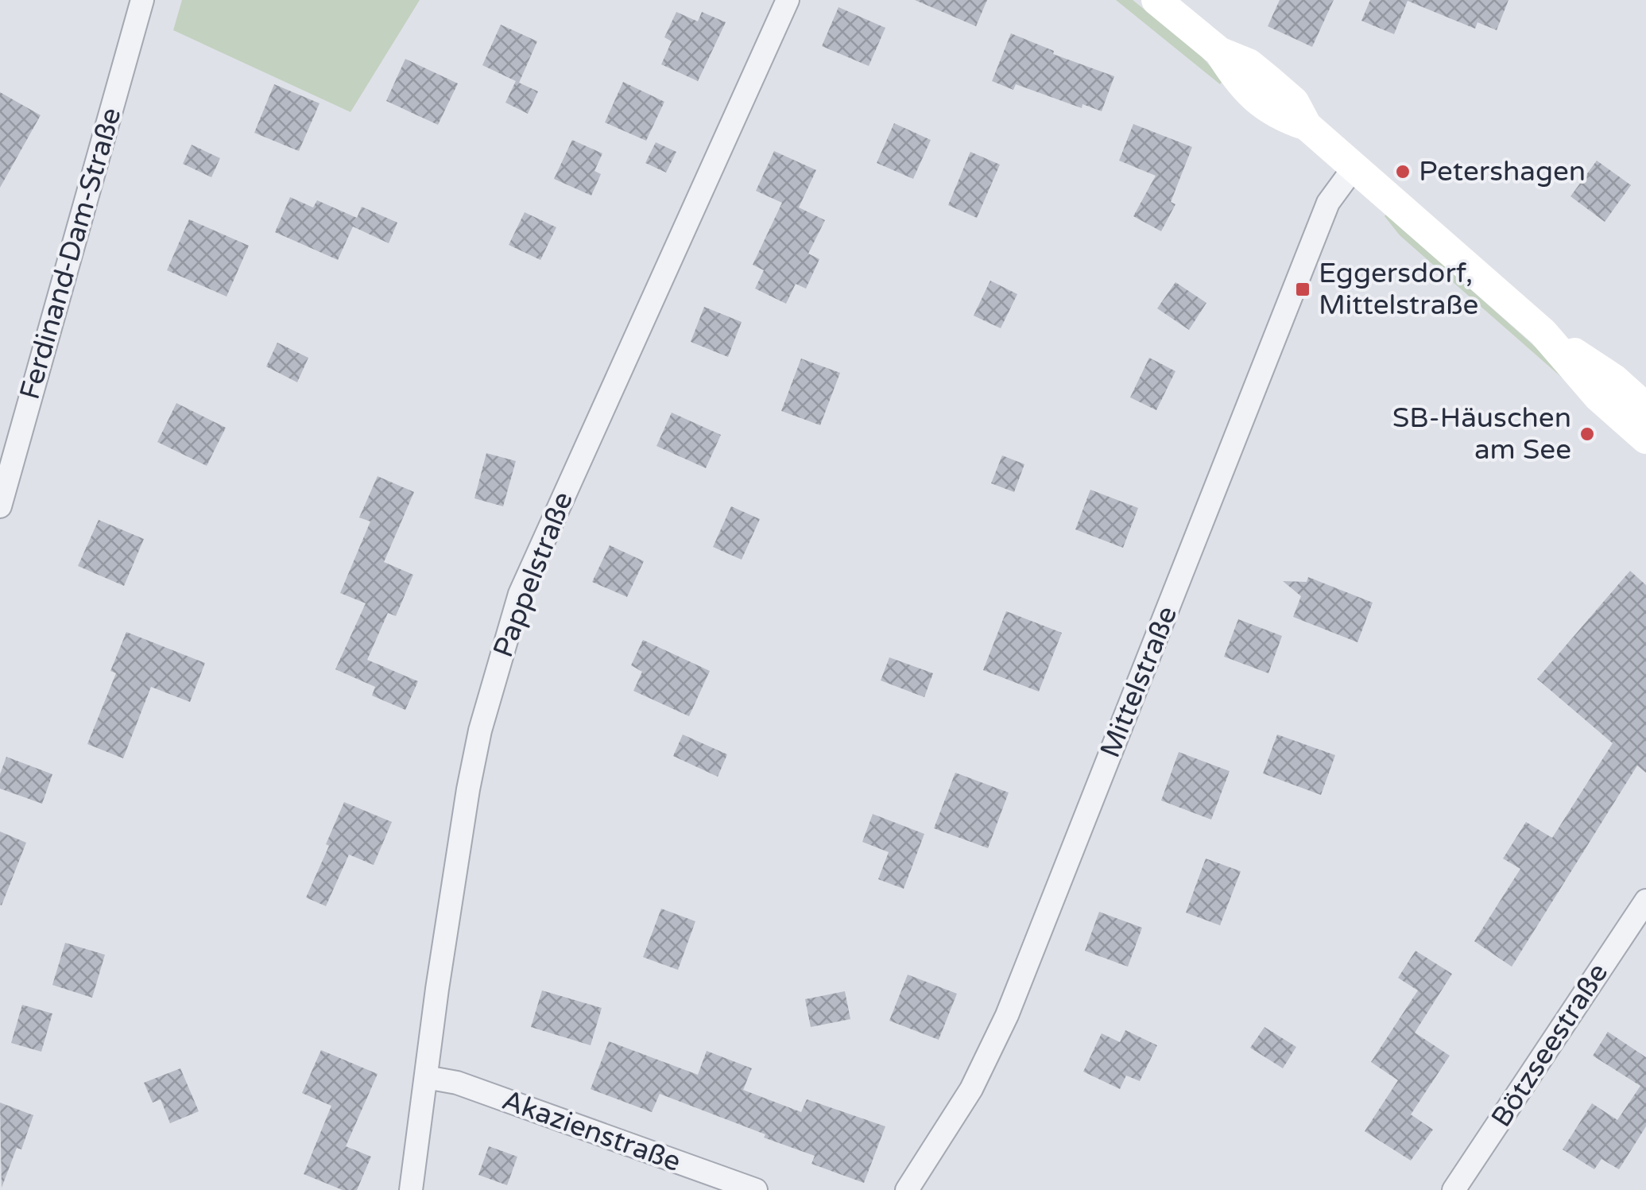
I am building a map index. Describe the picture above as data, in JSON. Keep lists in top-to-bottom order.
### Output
{
  "streets": {
    "street": [
      "Ferdinand-Dam-Straße",
      "Pappelstraße",
      "Mittelstraße",
      "Bötzseestraße",
      "Akazienstraße"
    ]
  },
  "crossings": [
    ["Pappelstraße", "Akazienstraße"]
  ],
  "places": {
    "other": ["Petershagen", "SB-Häuschen am See"],
    "transit": ["Eggersdorf, Mittelstraße"]
  }
}
